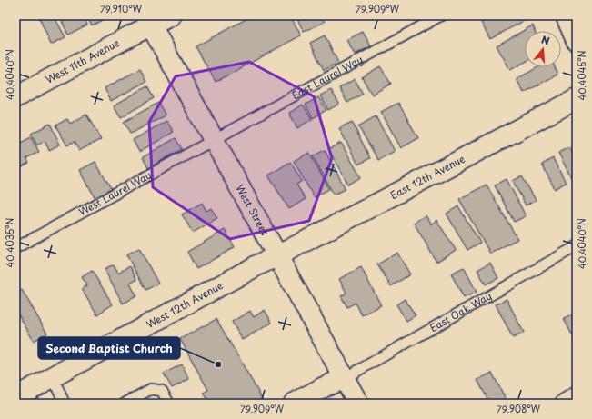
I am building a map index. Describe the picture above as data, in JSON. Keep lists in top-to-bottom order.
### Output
{
  "streets": {
    "street": [
      "West 11th Avenue",
      "East 12th Avenue",
      "West Street",
      "West 12th Avenue"
    ],
    "lane": ["East Laurel Way", "West Laurel Way", "East Oak Way"]
  },
  "crossings": [
    ["West 11th Avenue", "West Street"],
    ["East Laurel Way", "West Laurel Way"],
    ["East Laurel Way", "West Street"],
    ["East 12th Avenue", "West Street"],
    ["East 12th Avenue", "West 12th Avenue"],
    ["West Laurel Way", "West Street"],
    ["West Street", "West 12th Avenue"],
    ["West Street", "East Oak Way"]
  ],
  "places": ["Second Baptist Church"],
  "north": "top",
  "coordinates": [
    "79.910°W",
    "79.909°W",
    "40.4040°N",
    "40.4045°N",
    "40.4035°N",
    "79.908°W"
  ]
}
